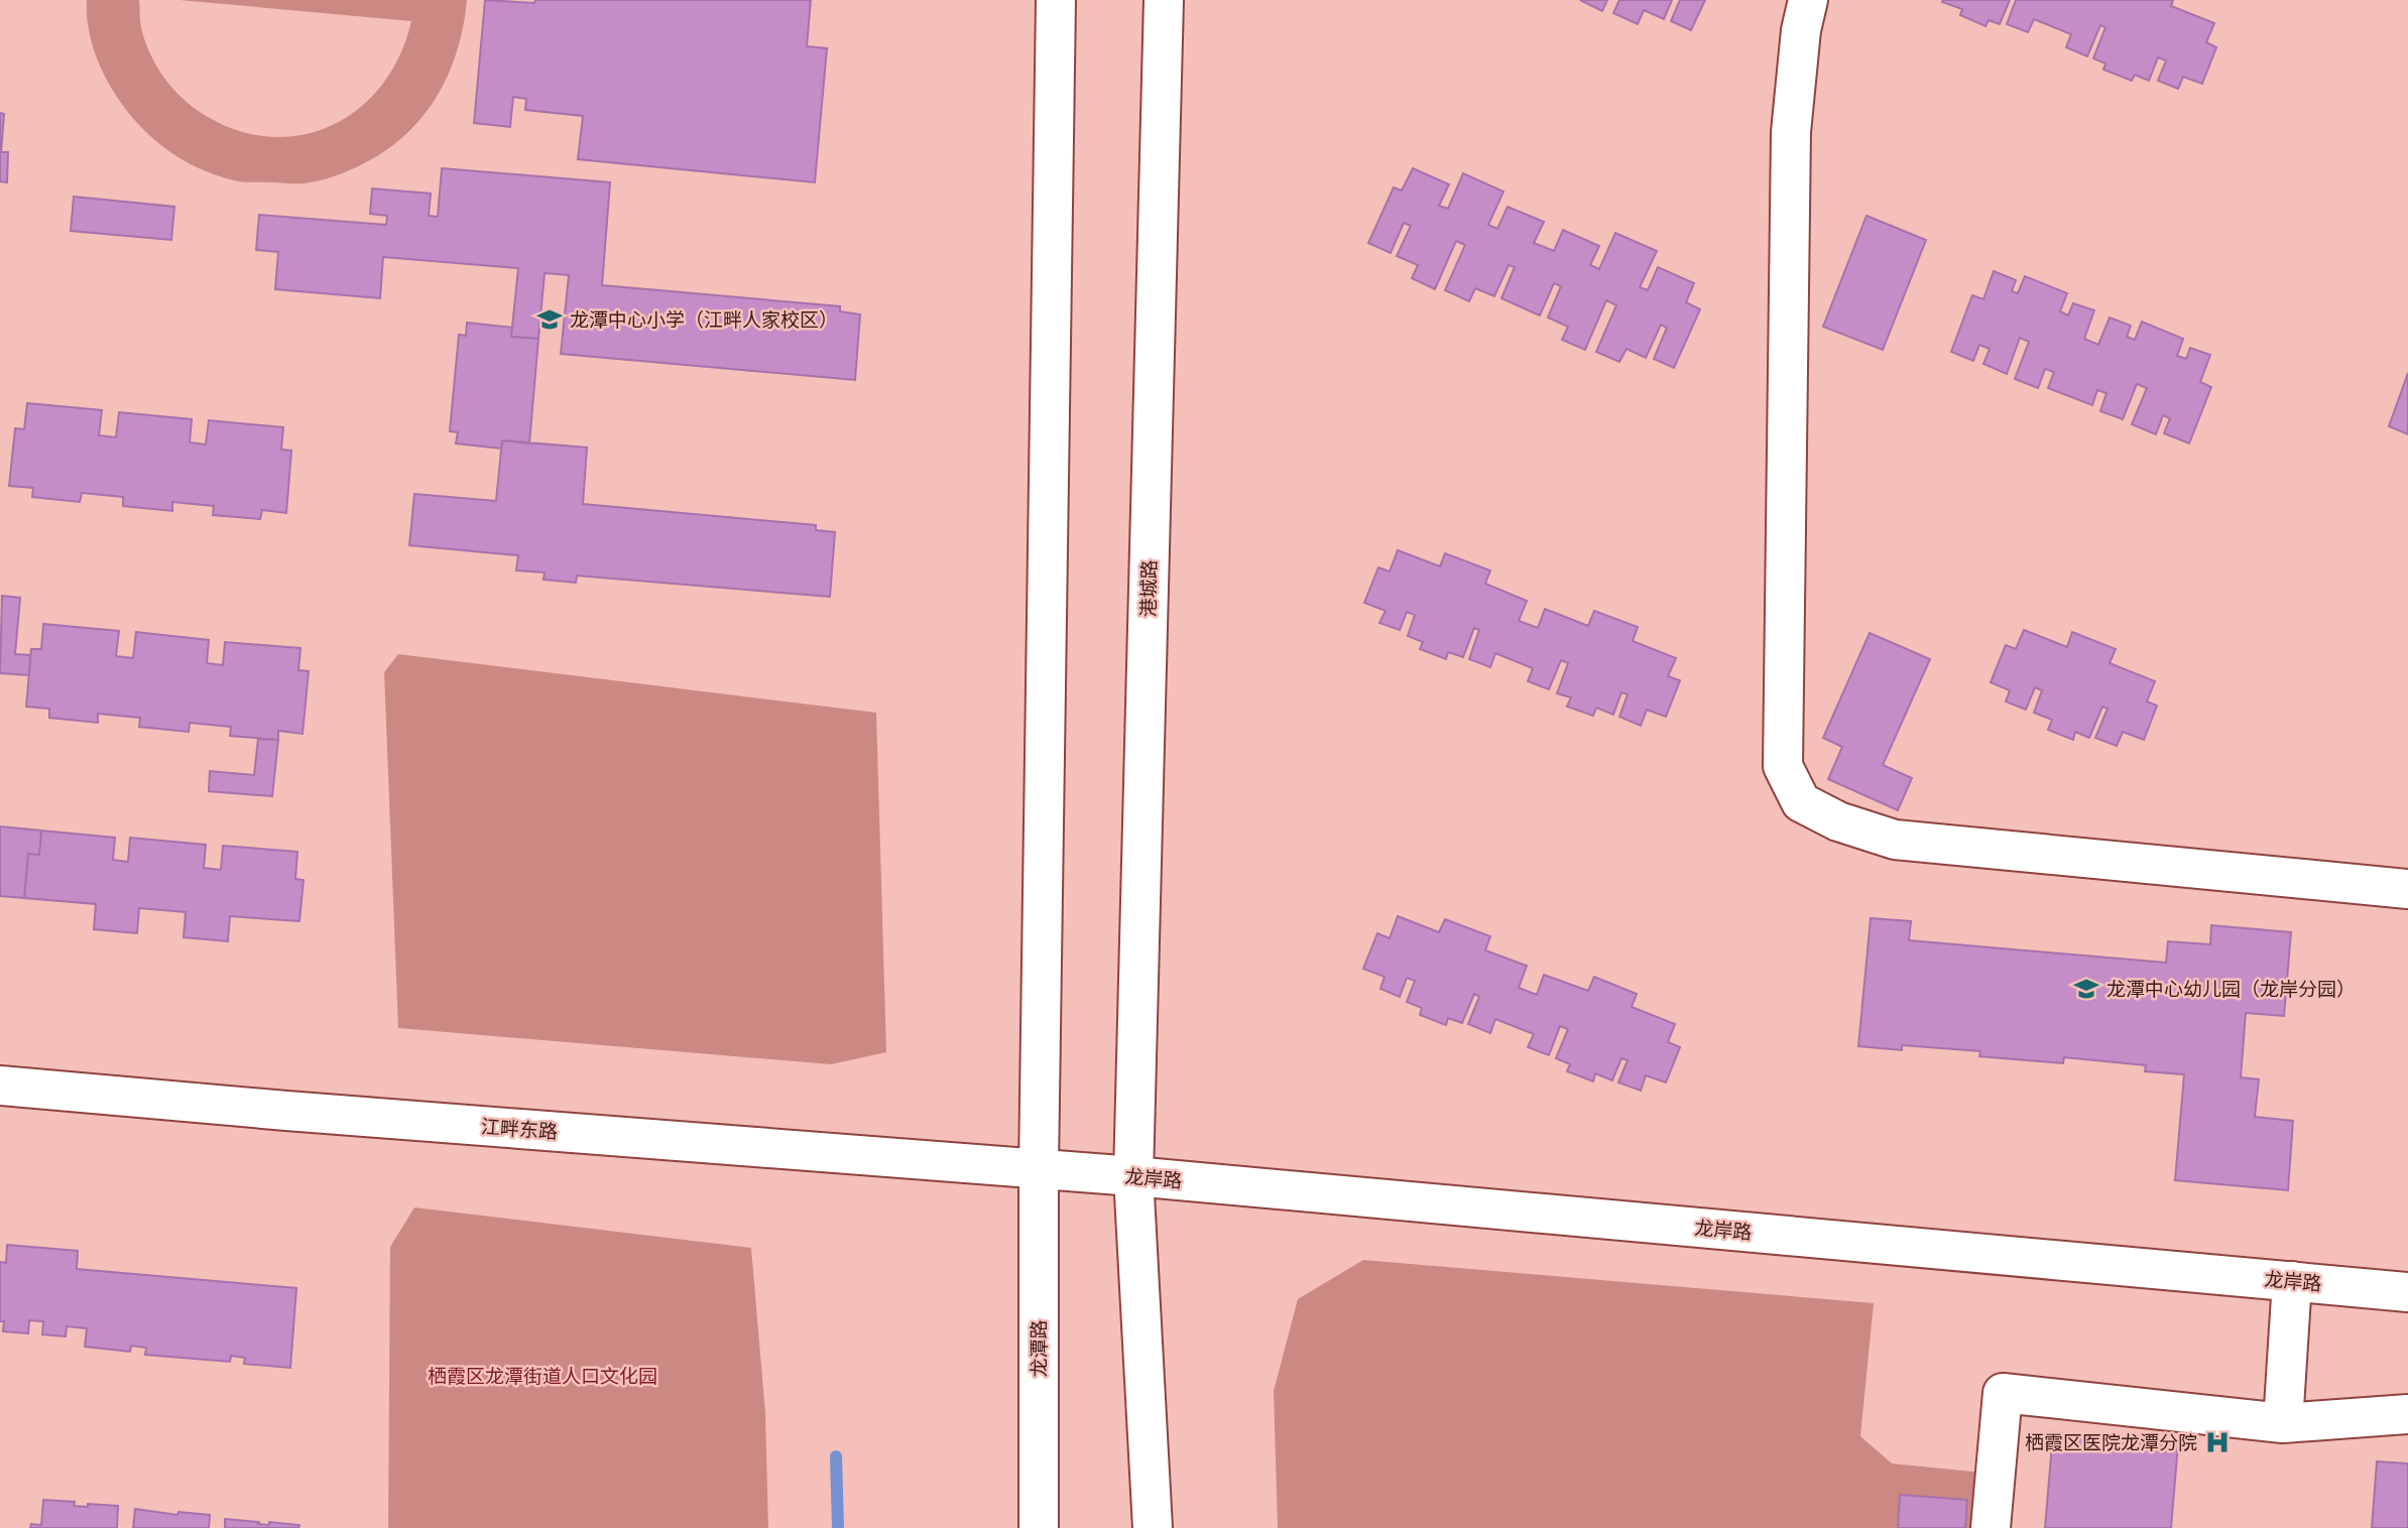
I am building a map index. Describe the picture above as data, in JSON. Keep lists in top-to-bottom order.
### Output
{
  "streets": {
    "street": [
      "港城路",
      "江畔东路",
      "龙岸路",
      "龙潭路"
    ]
  },
  "crossings": [
    ["港城路", "龙岸路"],
    ["江畔东路", "龙岸路"],
    ["江畔东路", "龙潭路"],
    ["龙岸路", "龙潭路"]
  ],
  "parks": ["栖霞区龙潭街道人口文化园"],
  "places": {
    "school or university": ["龙潭中心小学（江畔人家校区）", "龙潭中心幼儿园（龙岸分园）"],
    "hospital": ["栖霞区医院龙潭分院"]
  }
}
